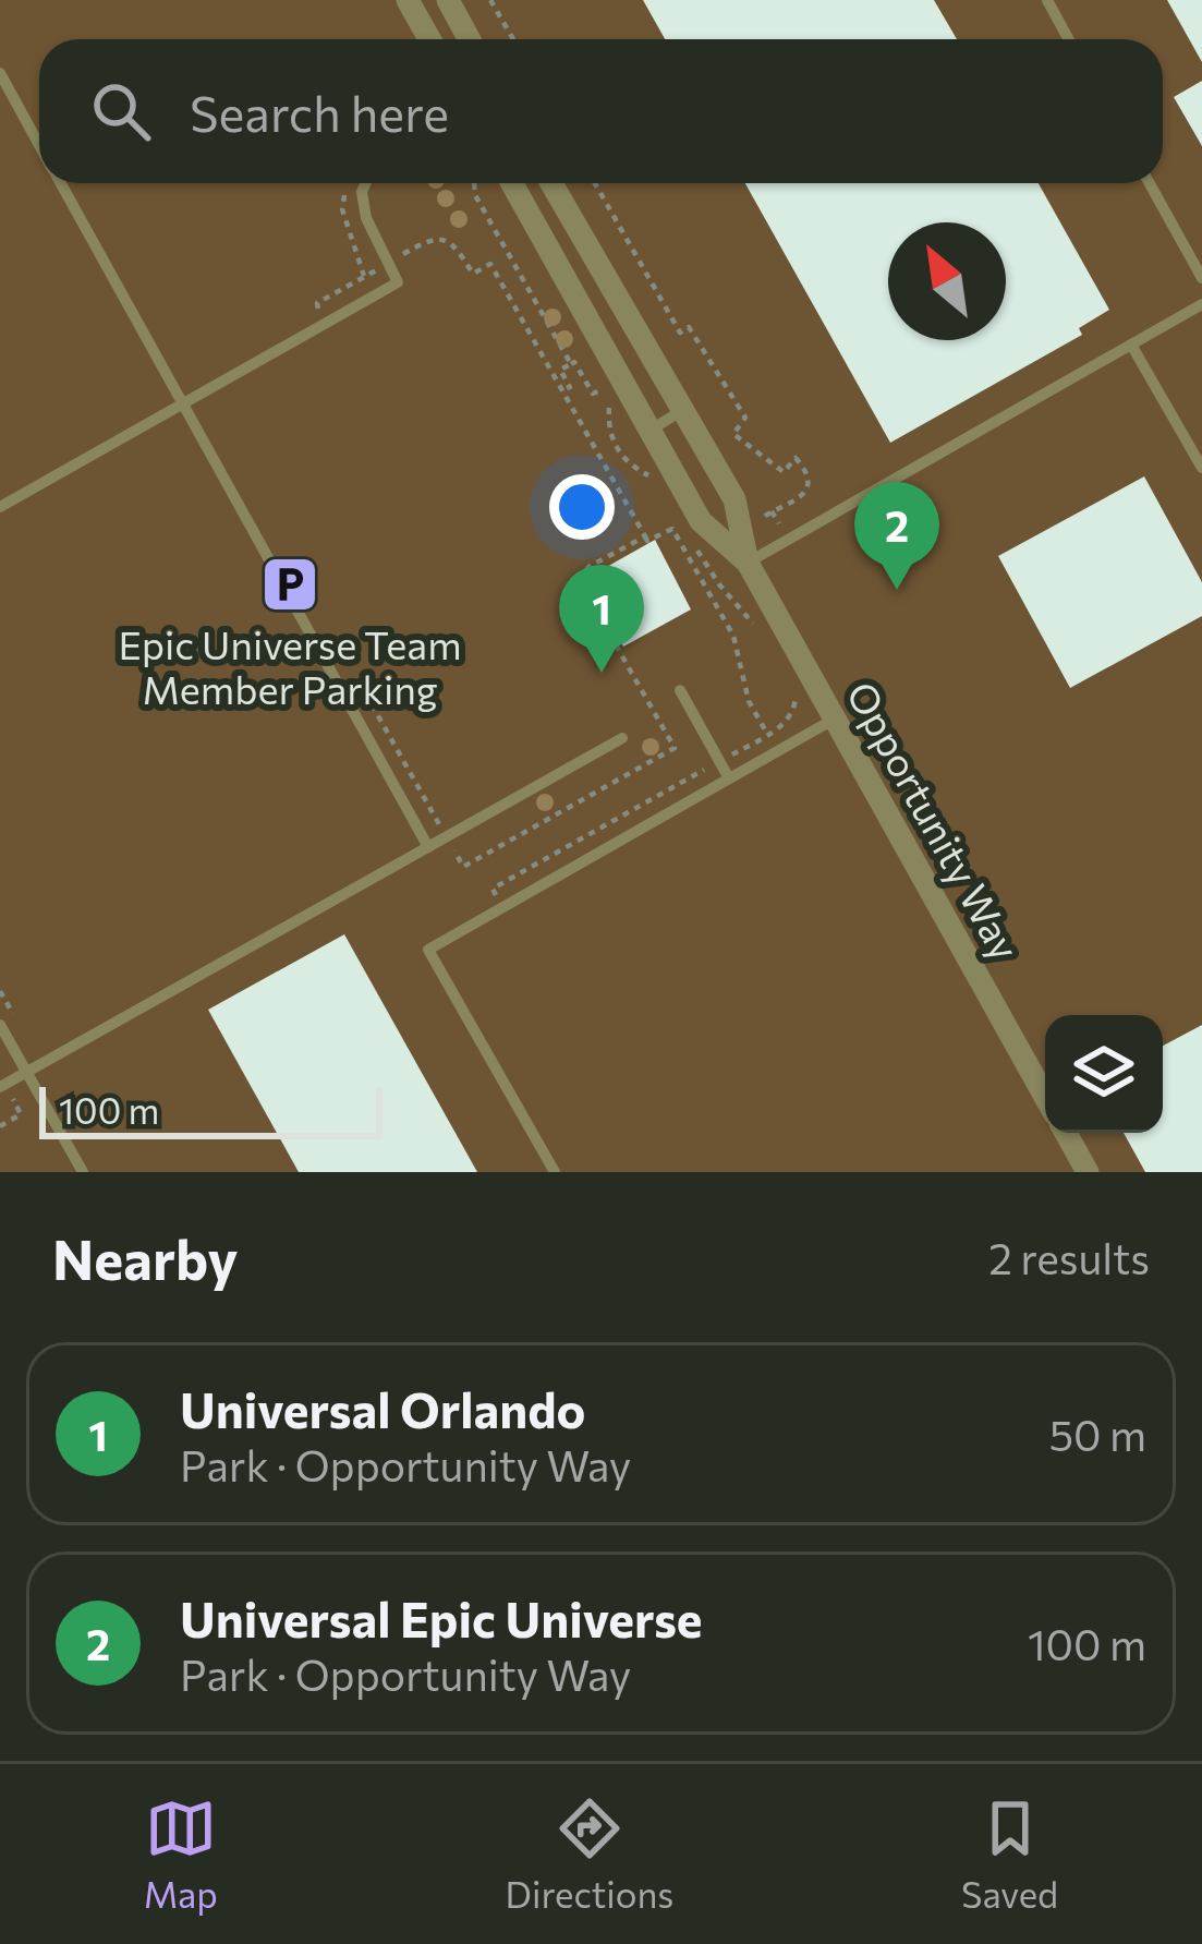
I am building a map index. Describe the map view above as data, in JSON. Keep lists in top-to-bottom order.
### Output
{
  "streets": {
    "street": ["Opportunity Way"]
  },
  "places": {
    "parking": ["Epic Universe Team Member Parking"]
  },
  "scale_bar": "100 m",
  "north": "top left",
  "page": {
    "search": "Search here",
    "pins": ["2", "1"],
    "scale": "100 m",
    "heading": ["Nearby", "2 results"],
    "list": [
      {
        "mark": "1",
        "name": "Universal Orlando",
        "note": "Park · Opportunity Way",
        "value": "50 m"
      },
      {
        "mark": "2",
        "name": "Universal Epic Universe",
        "note": "Park · Opportunity Way",
        "value": "100 m"
      }
    ],
    "nav": ["Map", "Directions", "Saved"]
  }
}
